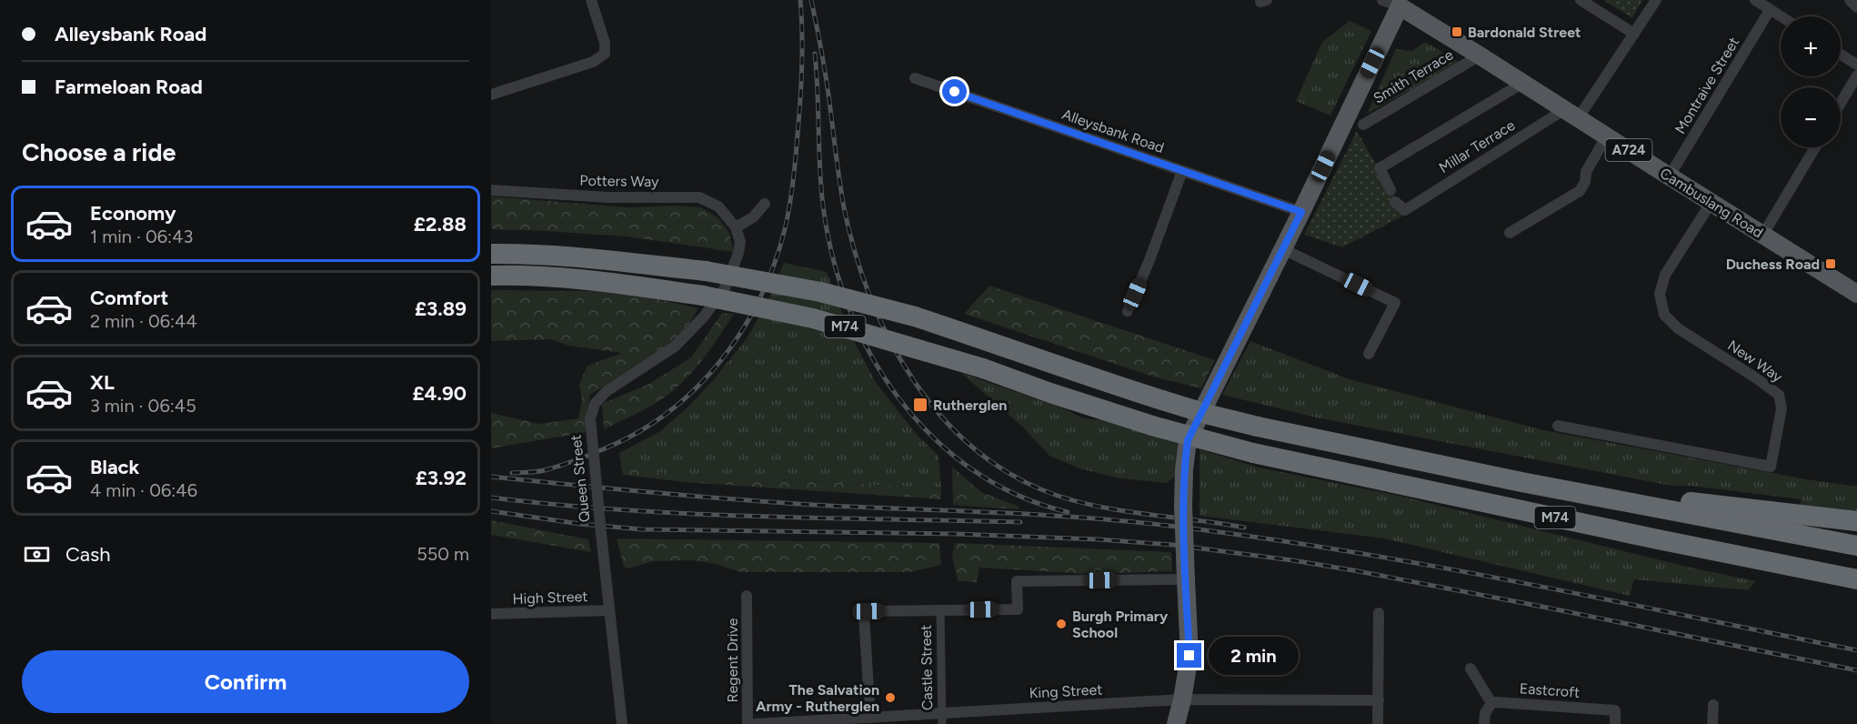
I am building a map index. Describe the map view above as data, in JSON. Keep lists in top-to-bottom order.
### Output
{
  "streets": {
    "highway": ["M74"],
    "main road": ["A724", "Cambuslang Road"],
    "street": [
      "Smith Terrace",
      "Montraive Street",
      "Alleysbank Road",
      "Millar Terrace",
      "Potters Way",
      "New Way",
      "Queen Street",
      "High Street",
      "Regent Drive",
      "Castle Street",
      "Eastcroft",
      "King Street"
    ]
  },
  "crossings": [
    ["Smith Terrace", "Cambuslang Road"],
    ["Montraive Street", "Cambuslang Road"],
    ["Millar Terrace", "Cambuslang Road"],
    ["Potters Way", "Queen Street"],
    ["Cambuslang Road", "New Way"],
    ["Queen Street", "High Street"],
    ["Castle Street", "King Street"]
  ],
  "places": {
    "transit": ["Bardonald Street", "Duchess Road", "Rutherglen"],
    "other": ["Burgh Primary School", "The Salvation Army - Rutherglen"]
  },
  "page": {
    "banner": ["Alleysbank Road", "Farmeloan Road"],
    "map_buttons": ["+", "−"],
    "heading": "Choose a ride",
    "list": [
      {
        "name": "Economy",
        "note": "1 min · 06:43",
        "value": "£2.88"
      },
      {
        "name": "Comfort",
        "note": "2 min · 06:44",
        "value": "£3.89"
      },
      {
        "name": "XL",
        "note": "3 min · 06:45",
        "value": "£4.90"
      },
      {
        "name": "Black",
        "note": "4 min · 06:46",
        "value": "£3.92"
      }
    ],
    "pay": ["Cash", "550 m"],
    "bubble": "2 min",
    "buttons": "Confirm"
  }
}
